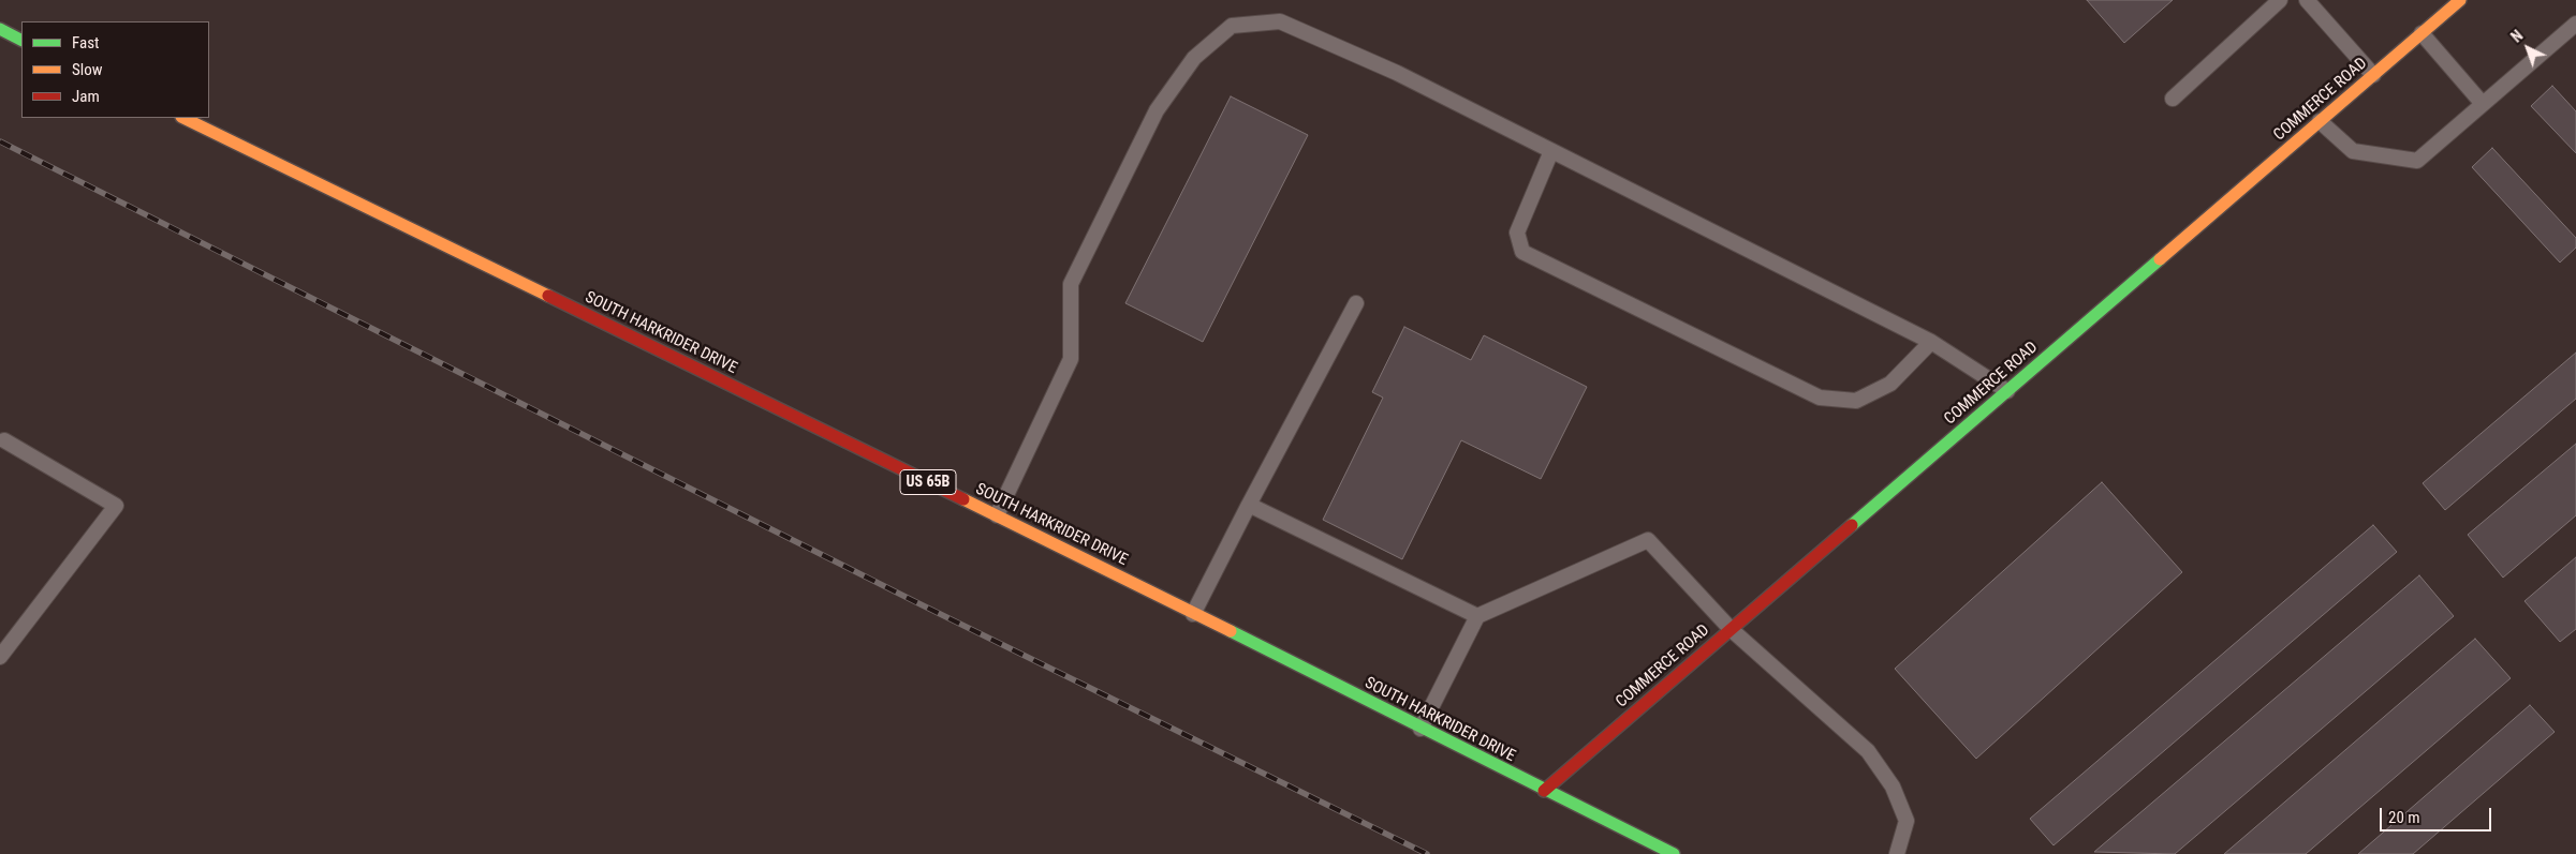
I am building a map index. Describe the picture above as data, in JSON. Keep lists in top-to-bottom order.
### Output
{
  "streets": {
    "main road": ["COMMERCE ROAD", "SOUTH HARKRIDER DRIVE", "US 65B"]
  },
  "crossings": [
    ["COMMERCE ROAD", "SOUTH HARKRIDER DRIVE"]
  ],
  "legend": ["Fast", "Slow", "Jam"],
  "scale_bar": "20 m",
  "north": "top left"
}
